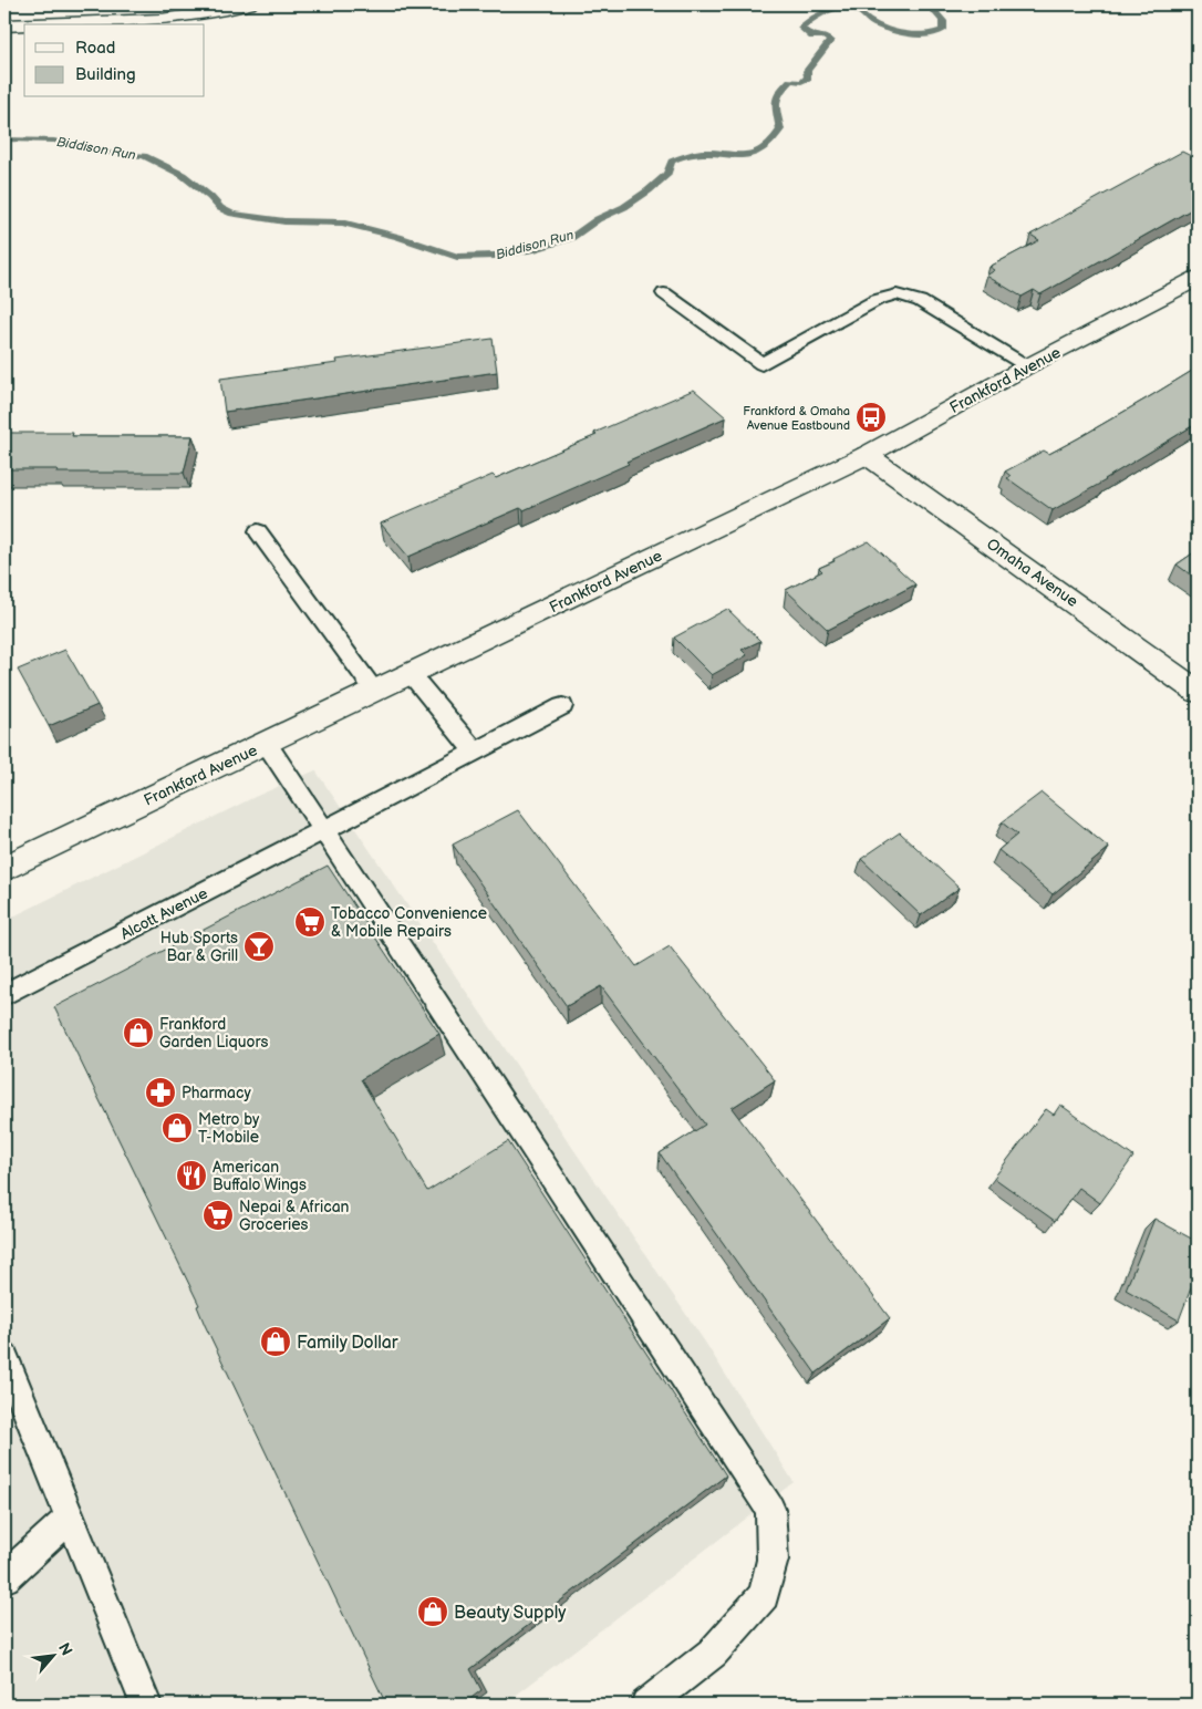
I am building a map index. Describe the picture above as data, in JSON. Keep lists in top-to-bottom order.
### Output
{
  "streets": {
    "street": ["Frankford Avenue", "Omaha Avenue"],
    "lane": ["Alcott Avenue"]
  },
  "crossings": [
    ["Frankford Avenue", "Omaha Avenue"]
  ],
  "water": ["Biddison Run"],
  "places": {
    "bus stop": ["Frankford & Omaha Avenue Eastbound"],
    "supermarket": ["Tobacco Convenience & Mobile Repairs", "Nepai & African Groceries"],
    "bar": ["Hub Sports Bar & Grill"],
    "shop": [
      "Frankford Garden Liquors",
      "Metro by T-Mobile",
      "Family Dollar",
      "Beauty Supply"
    ],
    "pharmacy": ["Pharmacy"],
    "restaurant": ["American Buffalo Wings"]
  },
  "legend": ["Road", "Building"],
  "north": "top right"
}
